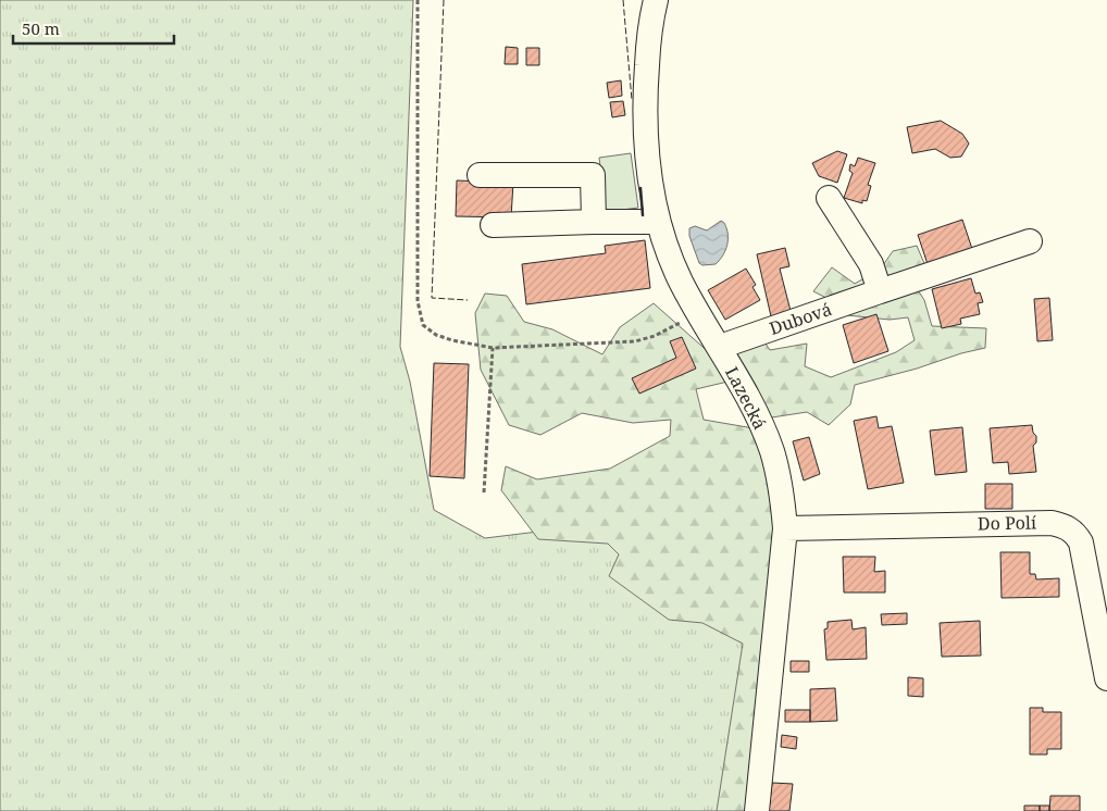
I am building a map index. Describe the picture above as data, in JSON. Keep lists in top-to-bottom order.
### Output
{
  "streets": {
    "street": ["Dubová", "Lazecká", "Do Polí"]
  },
  "crossings": [
    ["Dubová", "Lazecká"],
    ["Lazecká", "Do Polí"]
  ],
  "scale_bar": "50 m"
}
